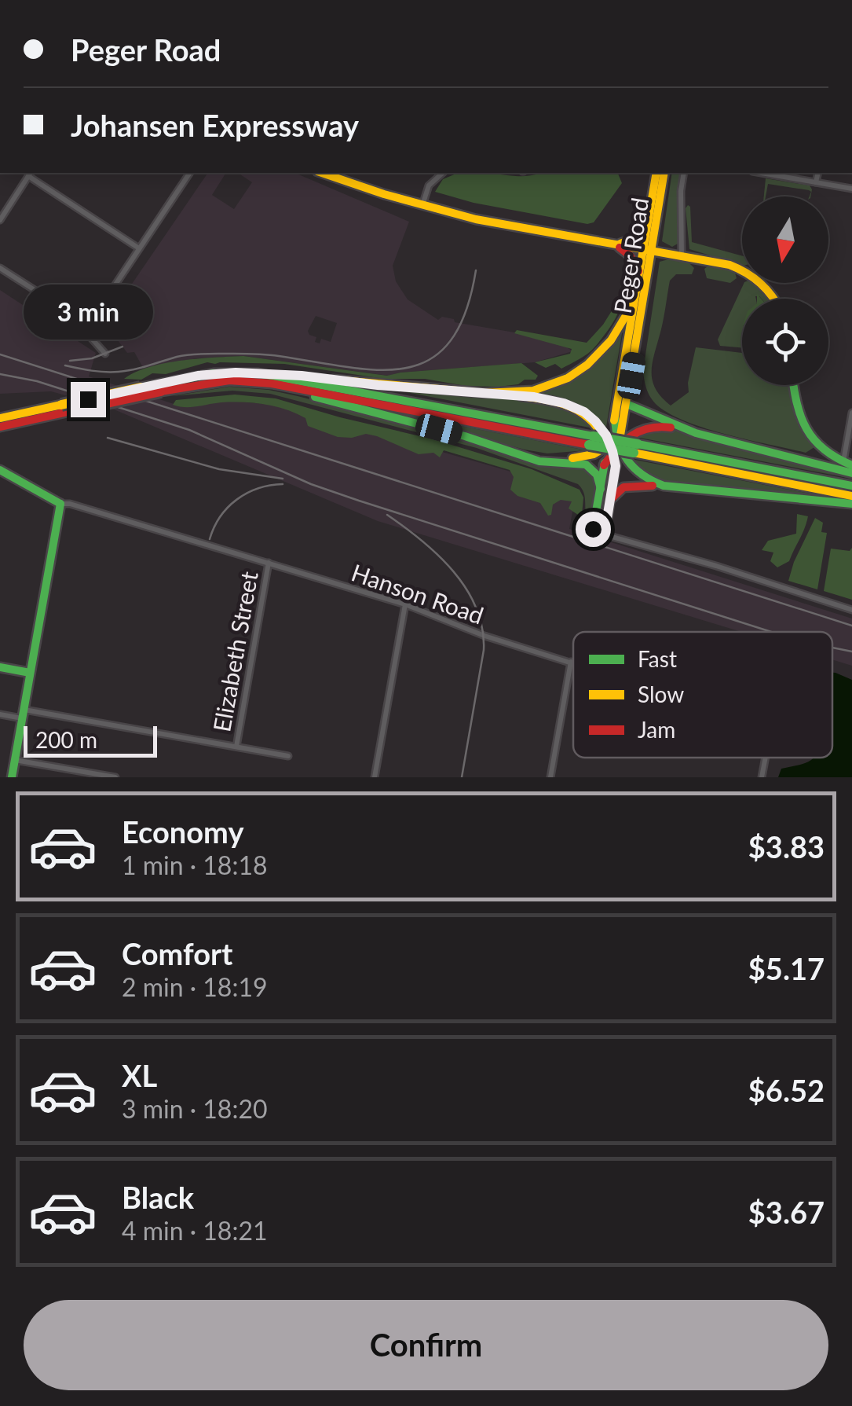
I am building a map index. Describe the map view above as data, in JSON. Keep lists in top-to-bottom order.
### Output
{
  "streets": {
    "main road": ["Peger Road"],
    "street": ["Hanson Road", "Elizabeth Street"]
  },
  "crossings": [
    ["Hanson Road", "Elizabeth Street"]
  ],
  "legend": ["Fast", "Slow", "Jam"],
  "scale_bar": "200 m",
  "north": "bottom",
  "page": {
    "banner": ["Peger Road", "Johansen Expressway"],
    "bubble": "3 min",
    "scale": "200 m",
    "list": [
      {
        "name": "Economy",
        "note": "1 min · 18:18",
        "value": "$3.83"
      },
      {
        "name": "Comfort",
        "note": "2 min · 18:19",
        "value": "$5.17"
      },
      {
        "name": "XL",
        "note": "3 min · 18:20",
        "value": "$6.52"
      },
      {
        "name": "Black",
        "note": "4 min · 18:21",
        "value": "$3.67"
      }
    ],
    "buttons": "Confirm"
  }
}
